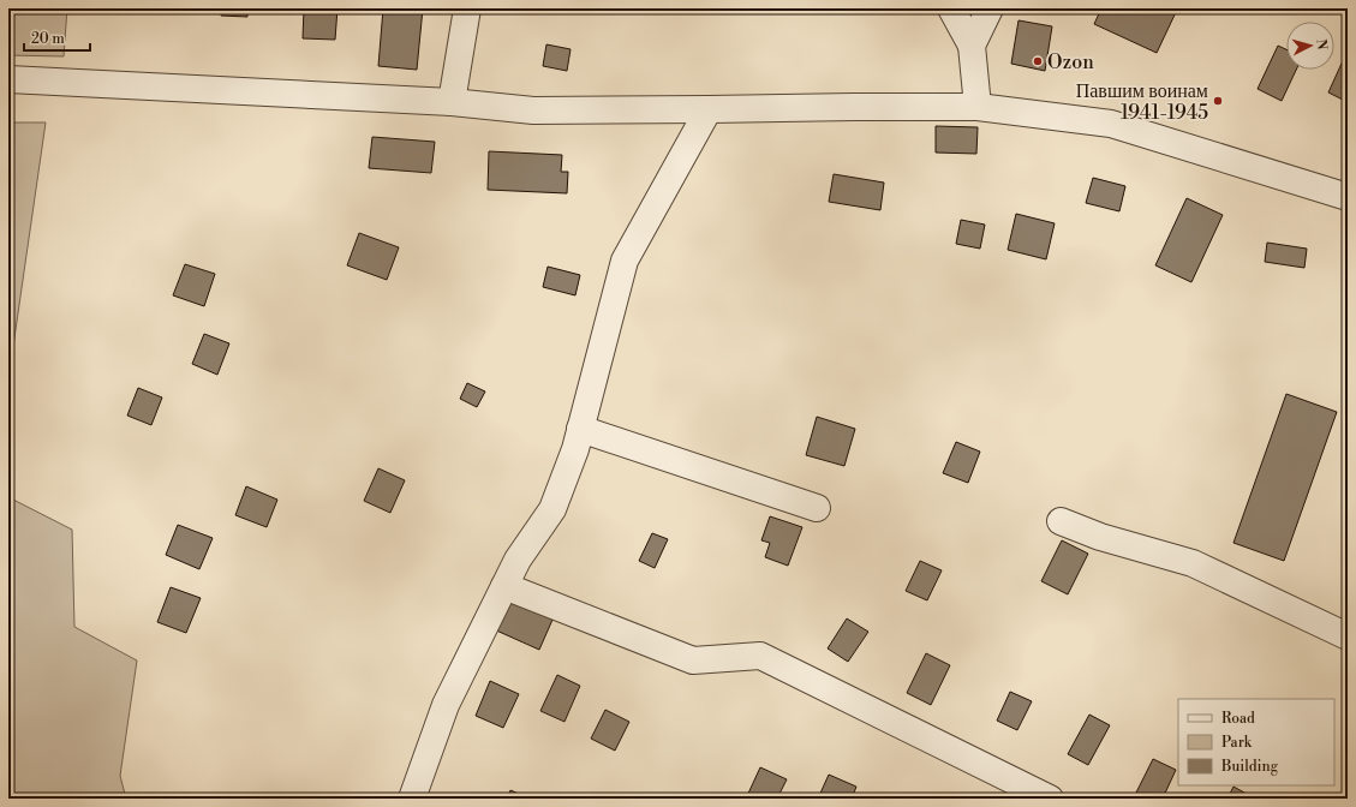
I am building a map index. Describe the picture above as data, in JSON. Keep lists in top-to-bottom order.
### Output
{
  "places": ["Ozon", "Павшим воинам 1941-1945"],
  "legend": ["Road", "Park", "Building"],
  "scale_bar": "20 m",
  "north": "right"
}
